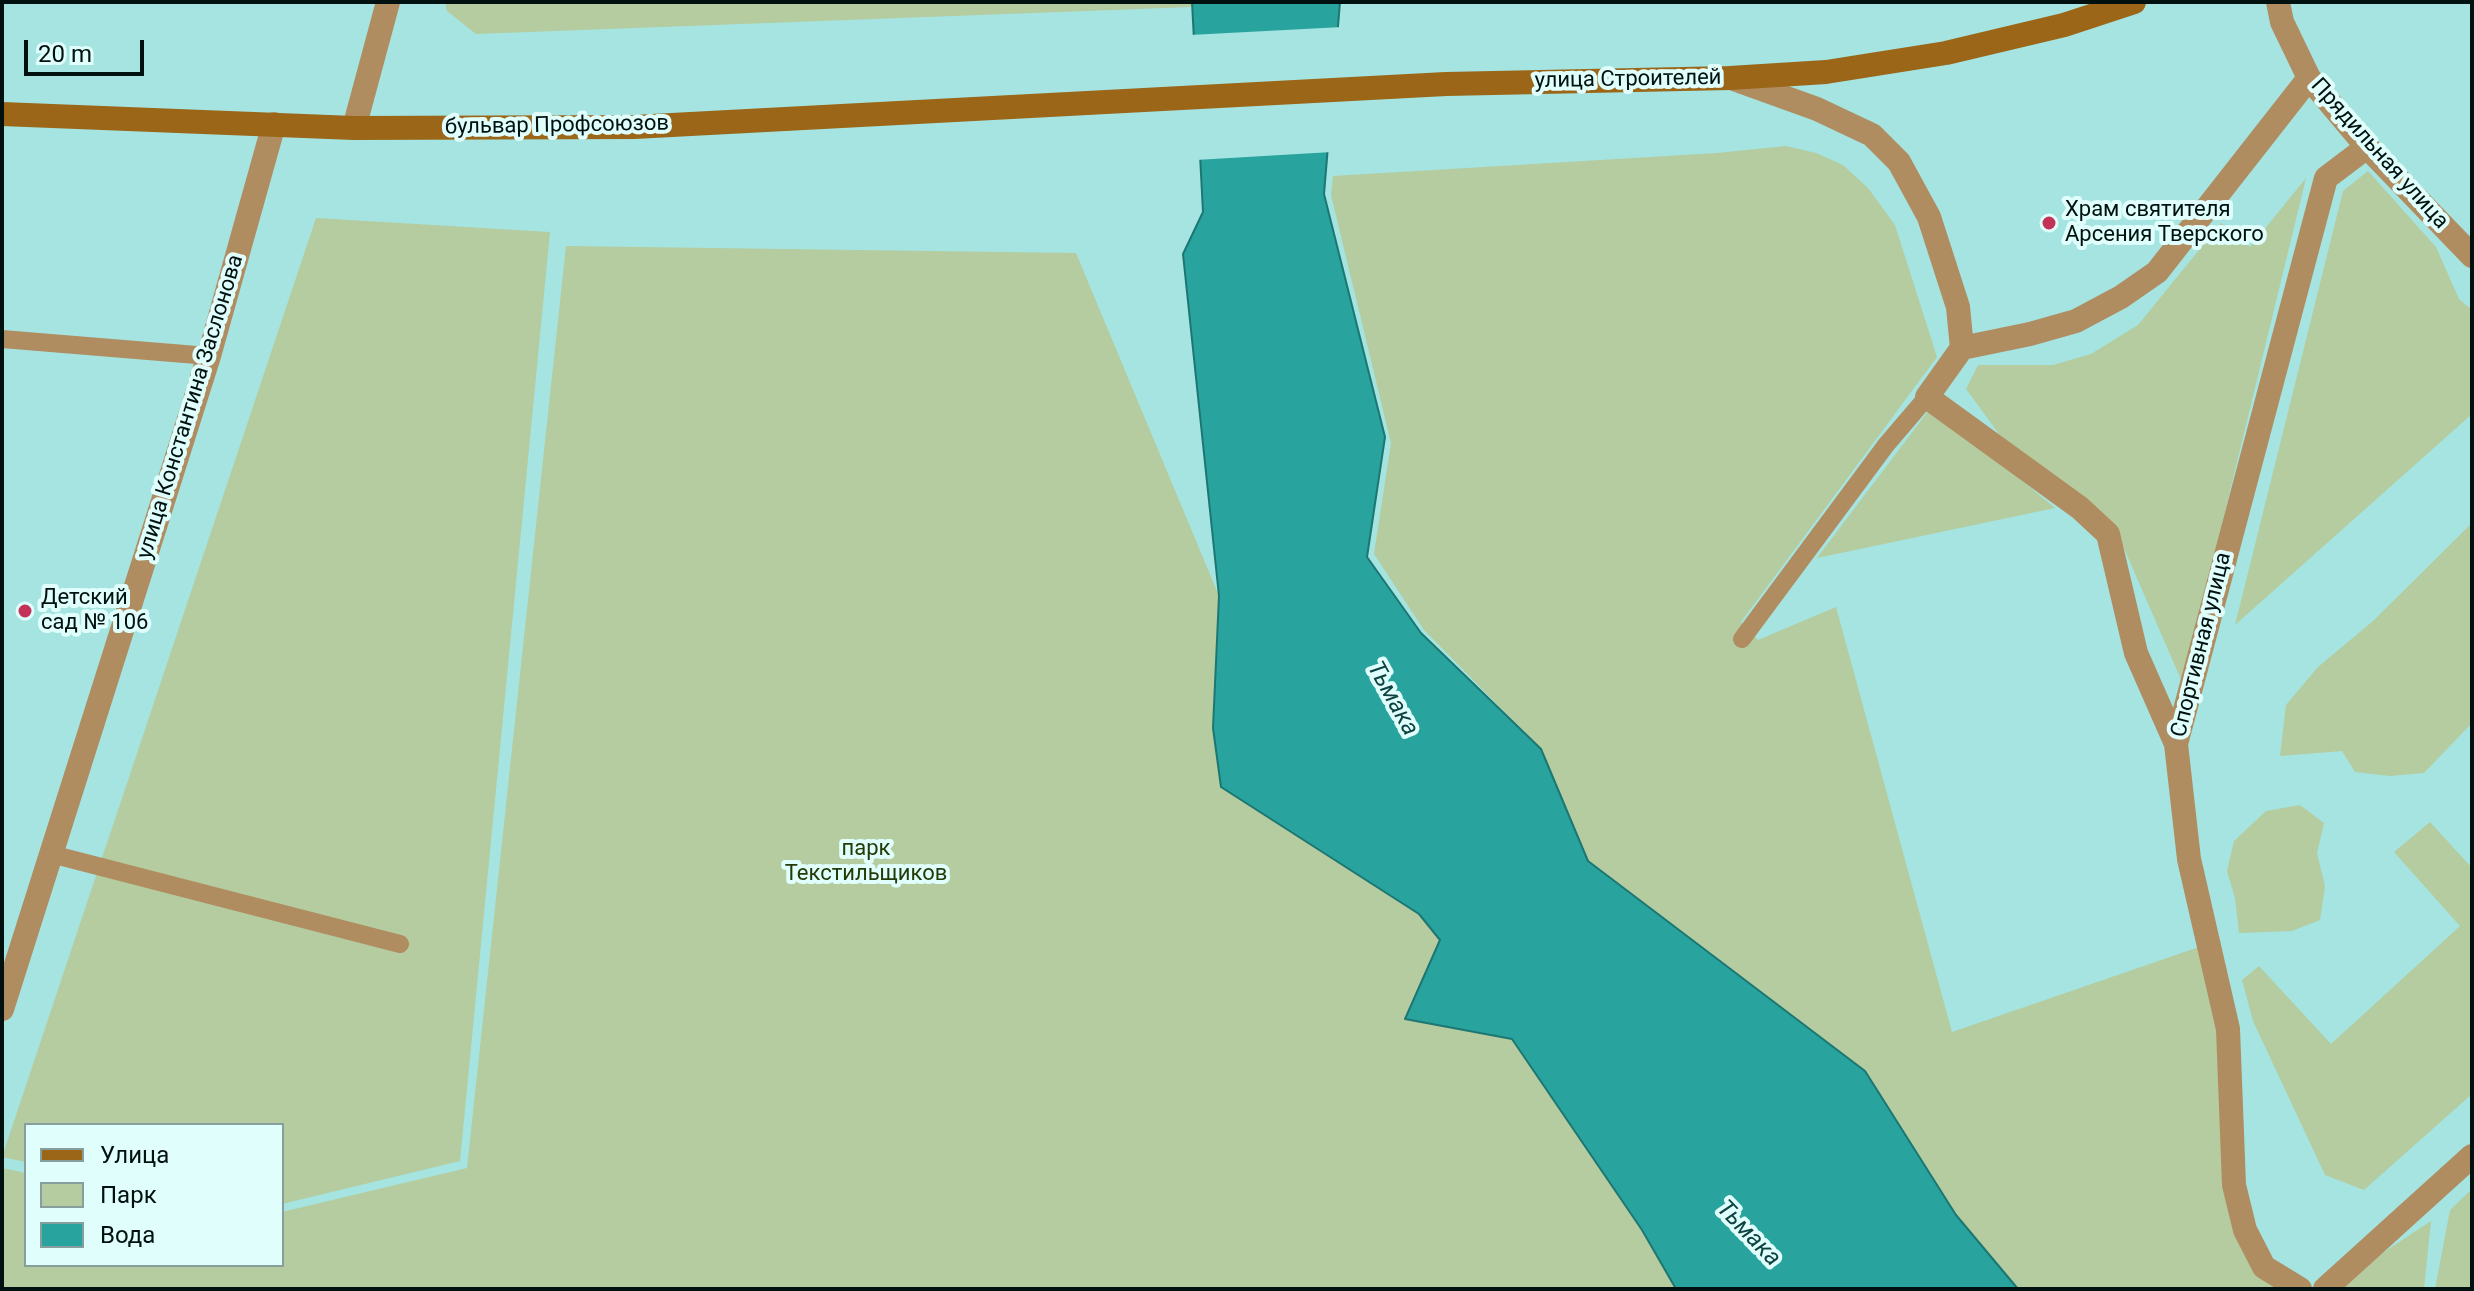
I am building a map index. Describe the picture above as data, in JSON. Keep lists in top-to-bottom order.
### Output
{
  "streets": {
    "main road": ["улица Строителей", "бульвар Профсоюзов"],
    "street": ["Прядильная улица", "улица Константина Заслонова", "Спортивная улица"]
  },
  "crossings": [
    ["улица Строителей", "бульвар Профсоюзов"],
    ["бульвар Профсоюзов", "улица Константина Заслонова"],
    ["Прядильная улица", "Спортивная улица"]
  ],
  "water": ["Тьмака"],
  "parks": ["парк Текстильщиков"],
  "places": ["Храм святителя Арсения Тверского", "Детский сад № 106"],
  "legend": ["Улица", "Парк", "Вода"],
  "scale_bar": "20 m"
}
